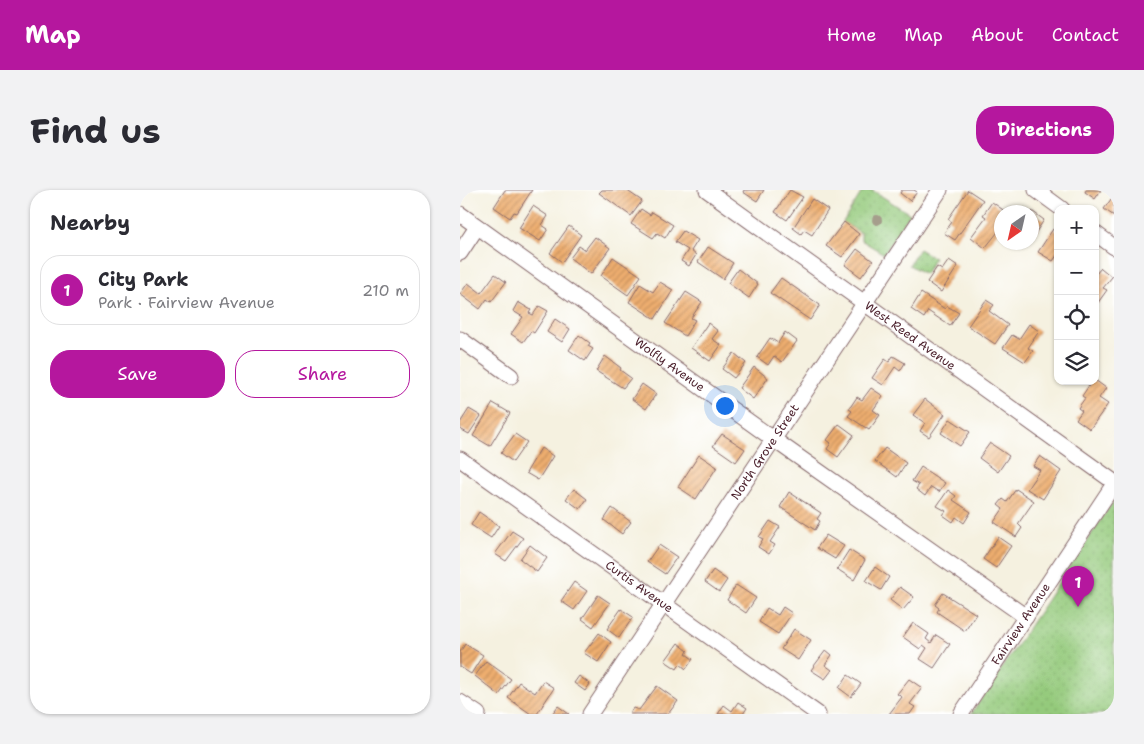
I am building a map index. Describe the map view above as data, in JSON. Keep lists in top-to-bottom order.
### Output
{
  "streets": {
    "street": [
      "West Reed Avenue",
      "Wolfly Avenue",
      "North Grove Street",
      "Curtis Avenue",
      "Fairview Avenue"
    ]
  },
  "crossings": [
    ["West Reed Avenue", "North Grove Street"],
    ["West Reed Avenue", "Fairview Avenue"],
    ["Wolfly Avenue", "North Grove Street"],
    ["Wolfly Avenue", "Fairview Avenue"],
    ["North Grove Street", "Curtis Avenue"]
  ],
  "north": "bottom left",
  "page": {
    "header": "Map",
    "nav": [
      "Home",
      "Map",
      "About",
      "Contact"
    ],
    "buttons": [
      "Directions",
      ["Save", "Share"]
    ],
    "title": "Find us",
    "heading": "Nearby",
    "map_buttons": ["+", "−"],
    "list": [
      {
        "mark": "1",
        "name": "City Park",
        "note": "Park · Fairview Avenue",
        "value": "210 m"
      }
    ],
    "pins": "1"
  }
}
